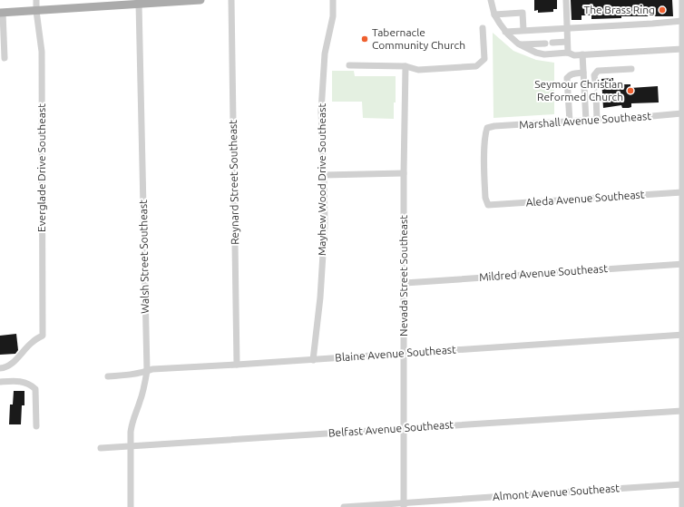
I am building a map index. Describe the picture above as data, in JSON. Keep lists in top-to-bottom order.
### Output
{
  "streets": {
    "street": [
      "Marshall Avenue Southeast",
      "Everglade Drive Southeast",
      "Mayhew Wood Drive Southeast",
      "Reynard Street Southeast",
      "Aleda Avenue Southeast",
      "Walsh Street Southeast",
      "Mildred Avenue Southeast",
      "Nevada Street Southeast",
      "Blaine Avenue Southeast",
      "Belfast Avenue Southeast",
      "Almont Avenue Southeast"
    ]
  },
  "crossings": [
    ["Marshall Avenue Southeast", "Aleda Avenue Southeast"],
    ["Mayhew Wood Drive Southeast", "Blaine Avenue Southeast"],
    ["Reynard Street Southeast", "Blaine Avenue Southeast"],
    ["Walsh Street Southeast", "Blaine Avenue Southeast"],
    ["Walsh Street Southeast", "Belfast Avenue Southeast"],
    ["Mildred Avenue Southeast", "Nevada Street Southeast"],
    ["Nevada Street Southeast", "Blaine Avenue Southeast"],
    ["Nevada Street Southeast", "Belfast Avenue Southeast"],
    ["Nevada Street Southeast", "Almont Avenue Southeast"]
  ],
  "places": ["The Brass Ring", "Tabernacle Community Church", "Seymour Christian Reformed Church"]
}
